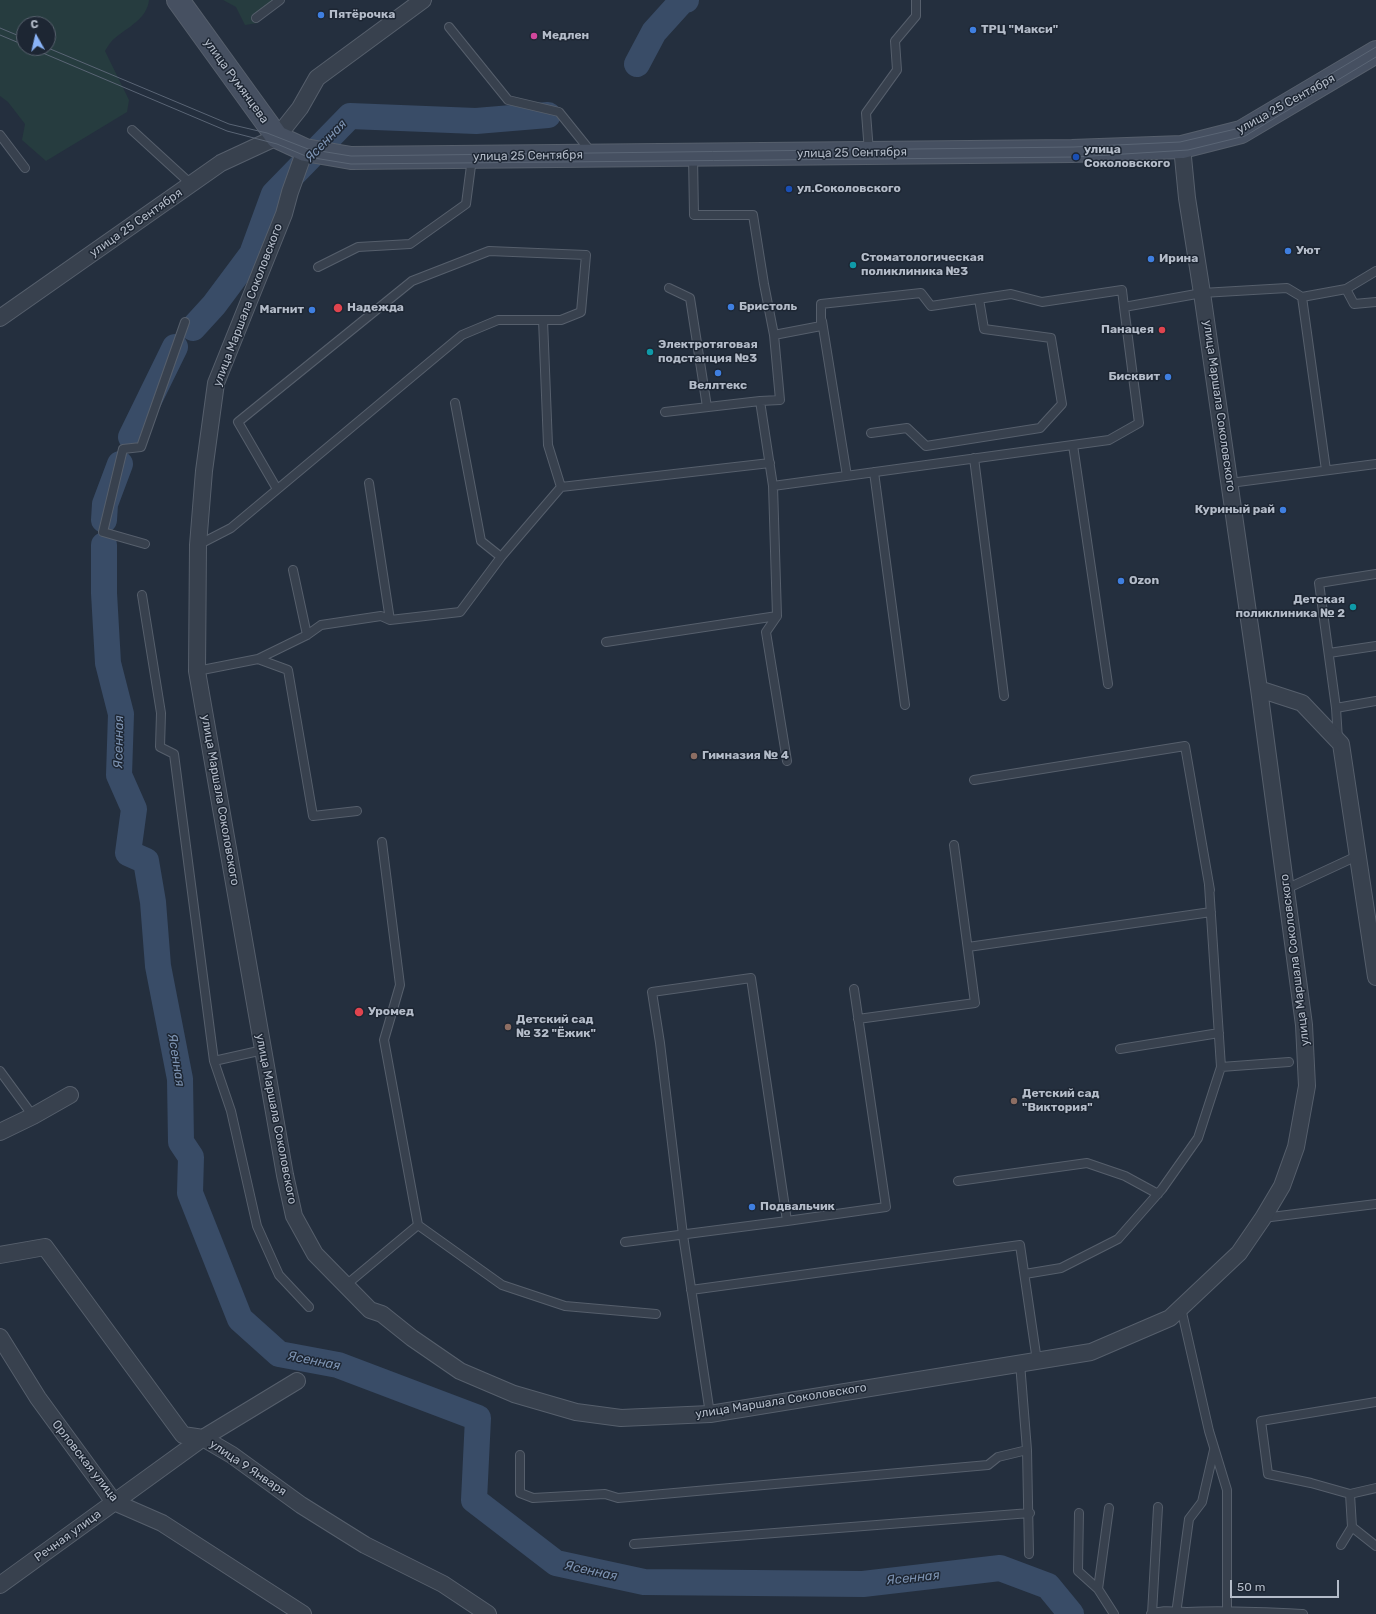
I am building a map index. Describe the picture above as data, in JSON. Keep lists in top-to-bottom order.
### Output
{
  "streets": {
    "main road": ["улица Румянцева", "улица 25 Сентября"],
    "street": [
      "улица Маршала Соколовского",
      "Орловская улица",
      "улица 9 Января",
      "Речная улица"
    ]
  },
  "crossings": [
    ["улица Румянцева", "улица 25 Сентября"],
    ["улица 25 Сентября", "улица Маршала Соколовского"],
    ["Орловская улица", "Речная улица"],
    ["улица 9 Января", "Речная улица"]
  ],
  "water": ["Ясенная"],
  "places": [
    "Пятёрочка",
    "ТРЦ \"Макси\"",
    "Медлен",
    "улица Соколовского",
    "ул.Соколовского",
    "Уют",
    "Ирина",
    "Стоматологическая поликлиника №3",
    "Бристоль",
    "Надежда",
    "Магнит",
    "Панацея",
    "Электротяговая подстанция №3",
    "Веллтекс",
    "Бисквит",
    "Куриный рай",
    "Ozon",
    "Детская поликлиника № 2",
    "Гимназия № 4",
    "Уромед",
    "Детский сад № 32 \"Ёжик\"",
    "Детский сад \"Виктория\"",
    "Подвальчик"
  ],
  "scale_bar": "50 m",
  "north": "top"
}
